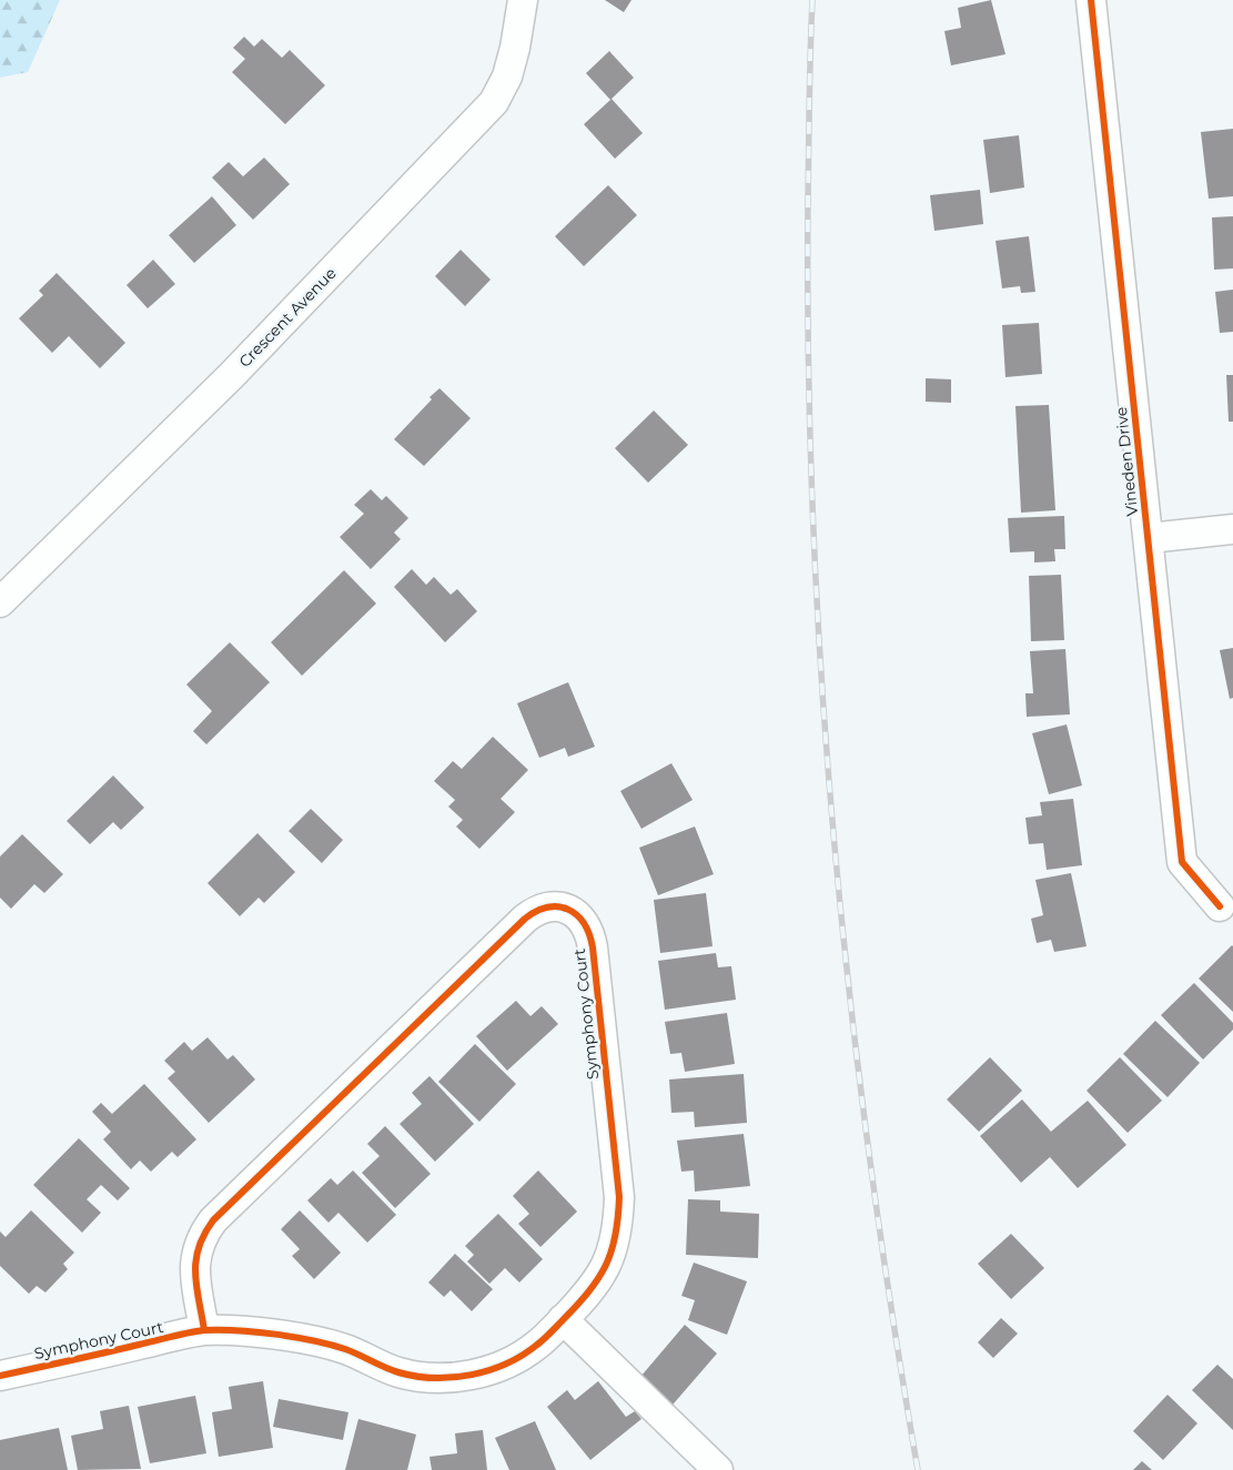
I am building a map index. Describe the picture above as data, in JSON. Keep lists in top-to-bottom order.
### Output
{
  "streets": {
    "street": ["Crescent Avenue", "Vineden Drive", "Symphony Court"]
  }
}
